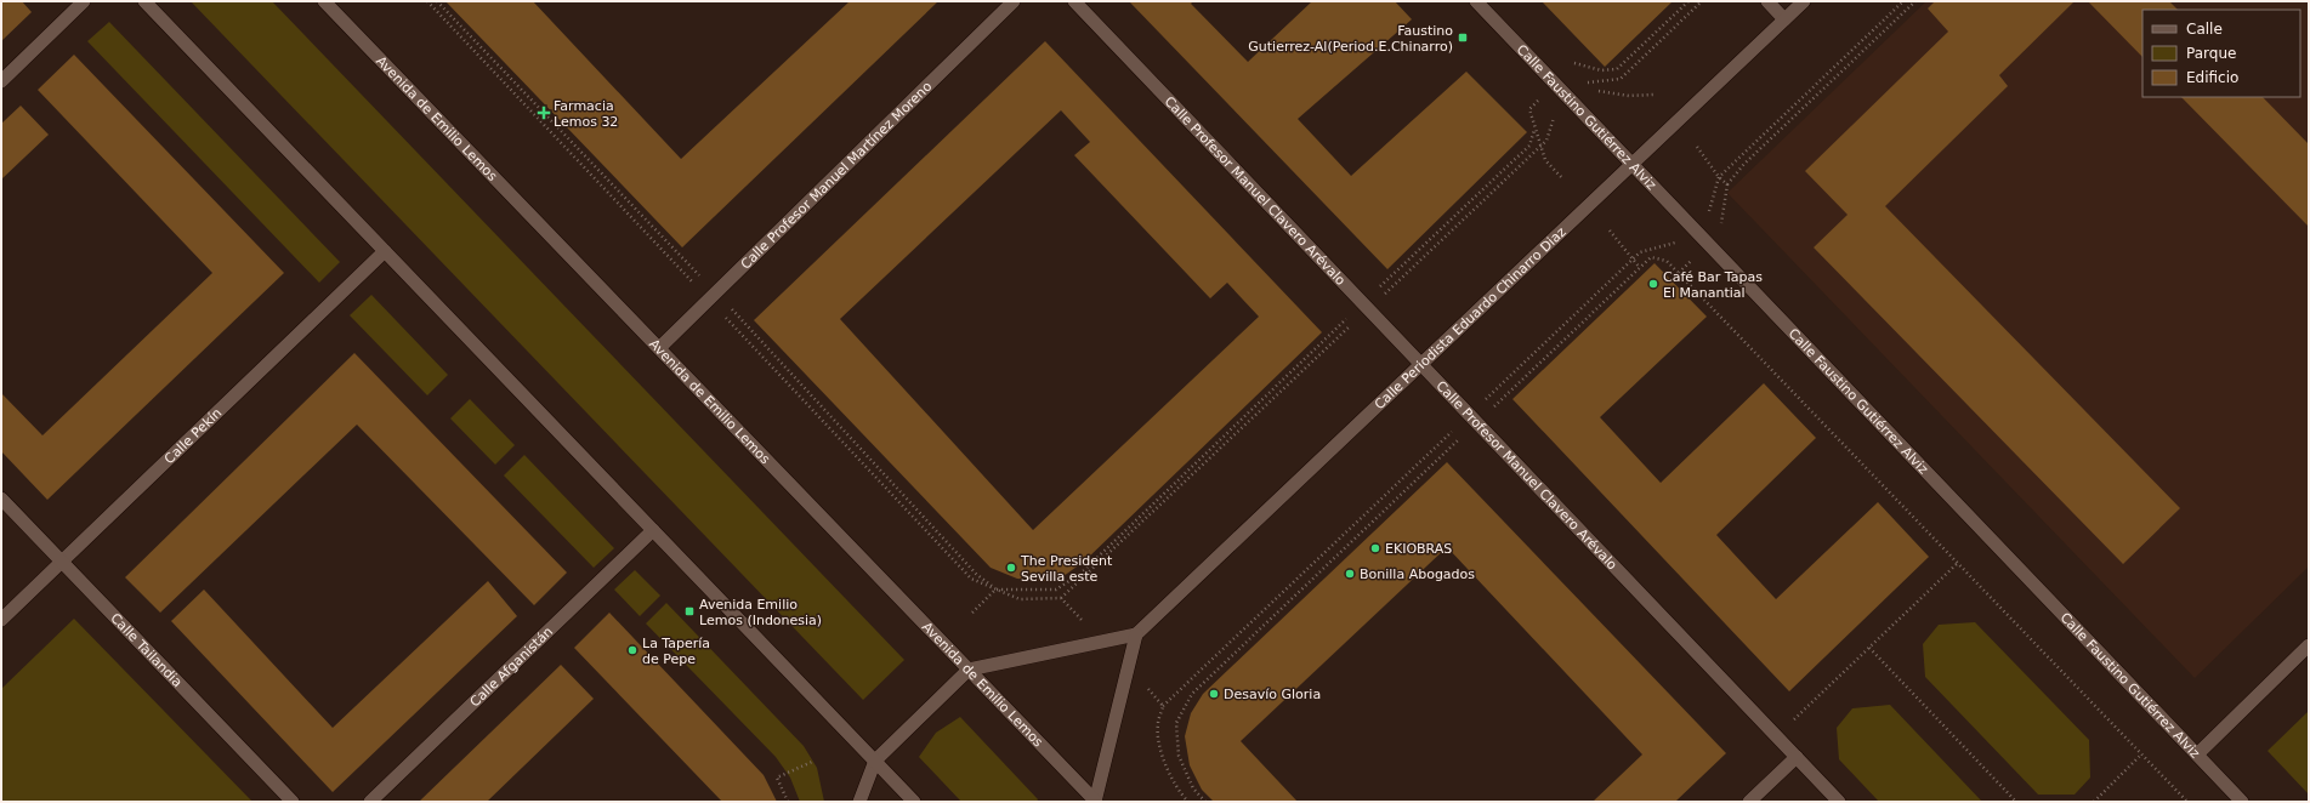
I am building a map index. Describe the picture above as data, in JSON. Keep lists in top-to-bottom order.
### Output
{
  "streets": {
    "street": [
      "Calle Faustino Gutiérrez Alviz",
      "Avenida de Emilio Lemos",
      "Calle Profesor Manuel Martínez Moreno",
      "Calle Profesor Manuel Clavero Arévalo",
      "Calle Periodista Eduardo Chinarro Diaz",
      "Calle Pekín",
      "Calle Tailandia",
      "Calle Afganistán"
    ]
  },
  "crossings": [
    ["Calle Faustino Gutiérrez Alviz", "Calle Periodista Eduardo Chinarro Diaz"],
    ["Avenida de Emilio Lemos", "Calle Profesor Manuel Martínez Moreno"],
    ["Calle Profesor Manuel Clavero Arévalo", "Calle Periodista Eduardo Chinarro Diaz"]
  ],
  "places": {
    "transit": ["Faustino Gutierrez-Al(Period.E.Chinarro)", "Avenida Emilio Lemos (Indonesia)"],
    "health": ["Farmacia Lemos 32"],
    "other": [
      "Café Bar Tapas El Manantial",
      "EKIOBRAS",
      "The President Sevilla este",
      "Bonilla Abogados",
      "La Tapería de Pepe",
      "Desavío Gloria"
    ]
  },
  "legend": ["Calle", "Parque", "Edificio"]
}
